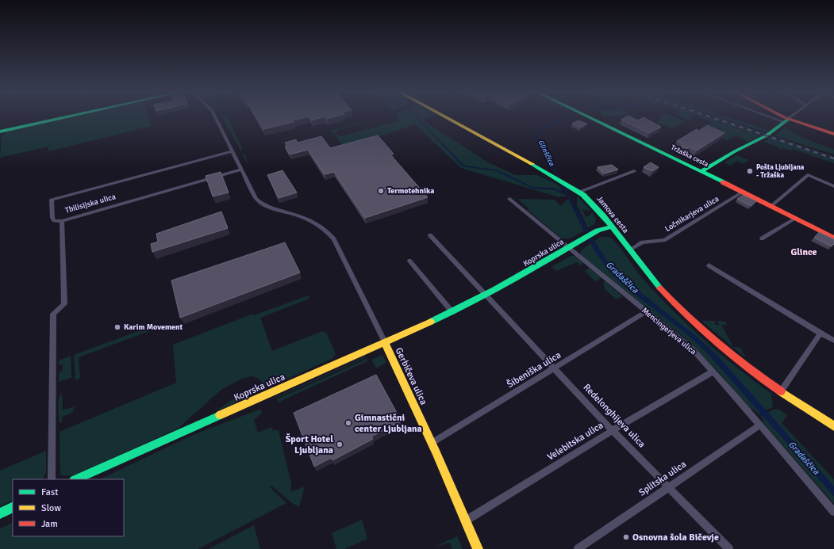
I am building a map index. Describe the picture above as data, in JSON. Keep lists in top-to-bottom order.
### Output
{
  "streets": {
    "street": [
      "Tržaška cesta",
      "Tbilisijska ulica",
      "Ločnikarjeva ulica",
      "Jamova cesta",
      "Koprska ulica",
      "Mencingerjeva ulica",
      "Šibeniška ulica",
      "Gerbičeva ulica",
      "Redelonghijeva ulica",
      "Velebitska ulica",
      "Splitska ulica"
    ]
  },
  "crossings": [
    ["Tržaška cesta", "Ločnikarjeva ulica"],
    ["Tbilisijska ulica", "Gerbičeva ulica"],
    ["Ločnikarjeva ulica", "Jamova cesta"],
    ["Jamova cesta", "Koprska ulica"],
    ["Koprska ulica", "Mencingerjeva ulica"],
    ["Koprska ulica", "Gerbičeva ulica"],
    ["Koprska ulica", "Redelonghijeva ulica"],
    ["Mencingerjeva ulica", "Šibeniška ulica"],
    ["Mencingerjeva ulica", "Velebitska ulica"],
    ["Mencingerjeva ulica", "Splitska ulica"],
    ["Šibeniška ulica", "Gerbičeva ulica"],
    ["Šibeniška ulica", "Redelonghijeva ulica"],
    ["Gerbičeva ulica", "Velebitska ulica"],
    ["Redelonghijeva ulica", "Velebitska ulica"],
    ["Redelonghijeva ulica", "Splitska ulica"]
  ],
  "districts": ["Glince"],
  "water": ["Glinščica", "Gradaščica"],
  "places": [
    "Pošta Ljubljana - Tržaška",
    "Termotehnika",
    "Karim Movement",
    "Gimnastični center Ljubljana",
    "Šport Hotel Ljubljana",
    "Osnovna šola Bičevje"
  ],
  "legend": ["Fast", "Slow", "Jam"]
}
